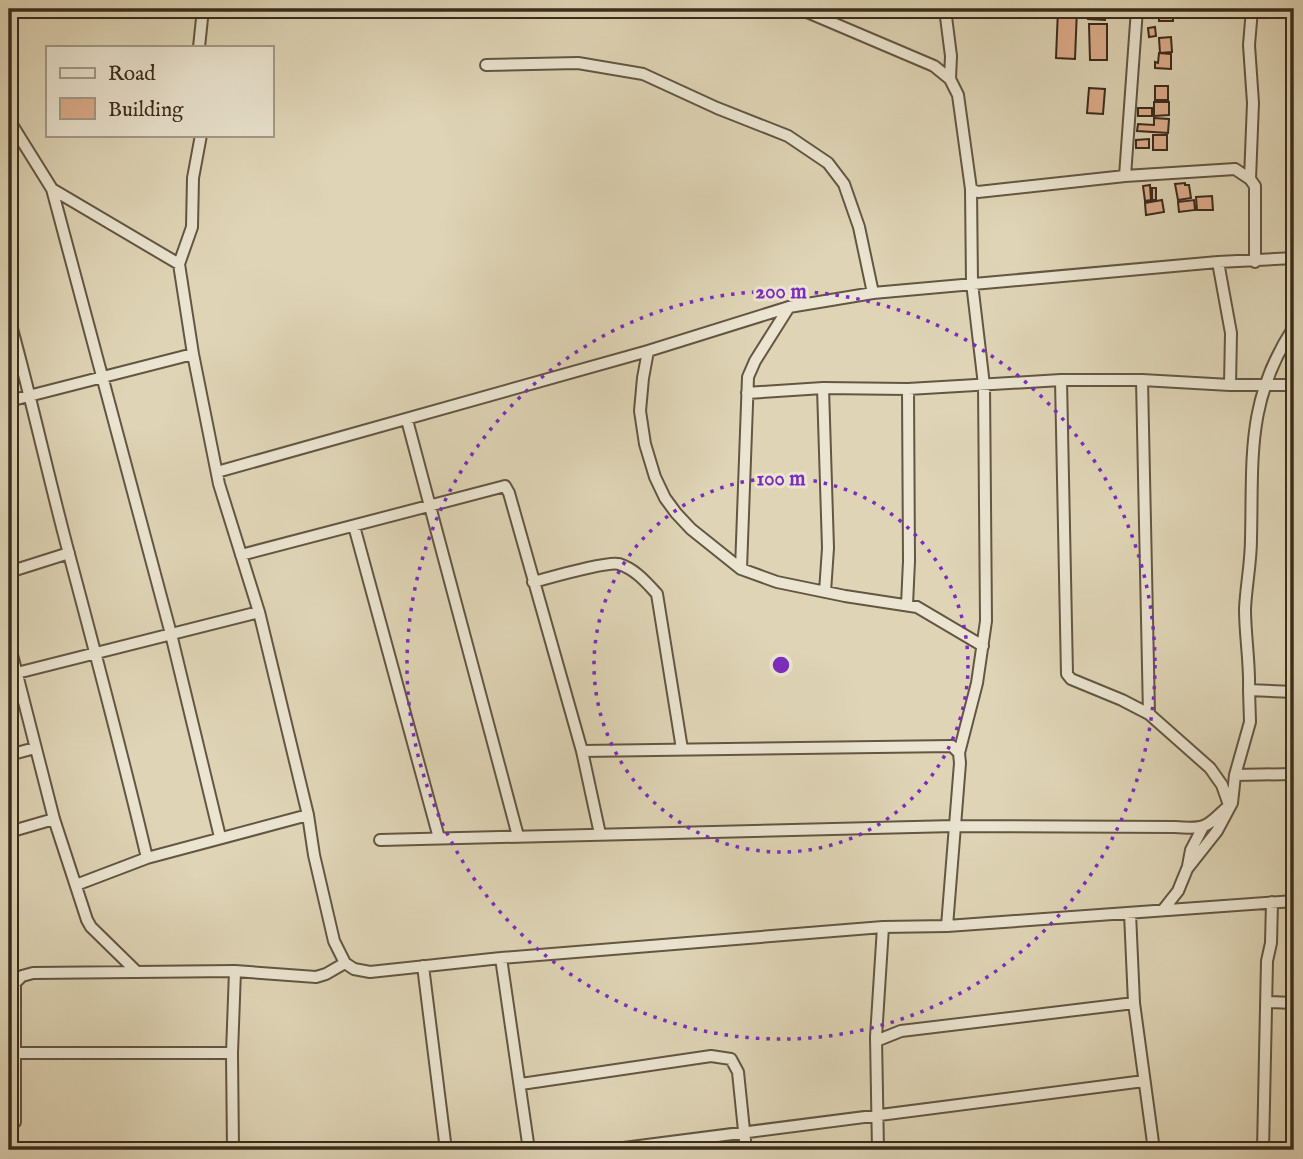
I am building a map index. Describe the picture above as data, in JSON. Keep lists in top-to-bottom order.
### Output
{
  "legend": ["Road", "Building"],
  "rings": ["200 m", "100 m"]
}
